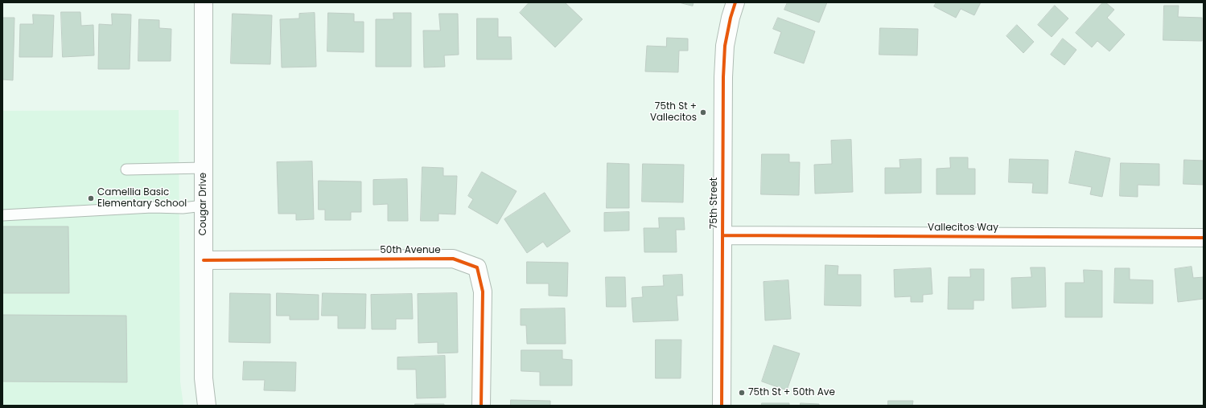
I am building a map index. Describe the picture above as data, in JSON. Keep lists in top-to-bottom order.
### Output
{
  "streets": {
    "street": [
      "75th Street",
      "Cougar Drive",
      "Vallecitos Way",
      "50th Avenue"
    ]
  },
  "crossings": [
    ["75th Street", "Vallecitos Way"],
    ["Cougar Drive", "50th Avenue"]
  ],
  "places": ["75th St + Vallecitos", "Camellia Basic Elementary School", "75th St + 50th Ave"]
}
